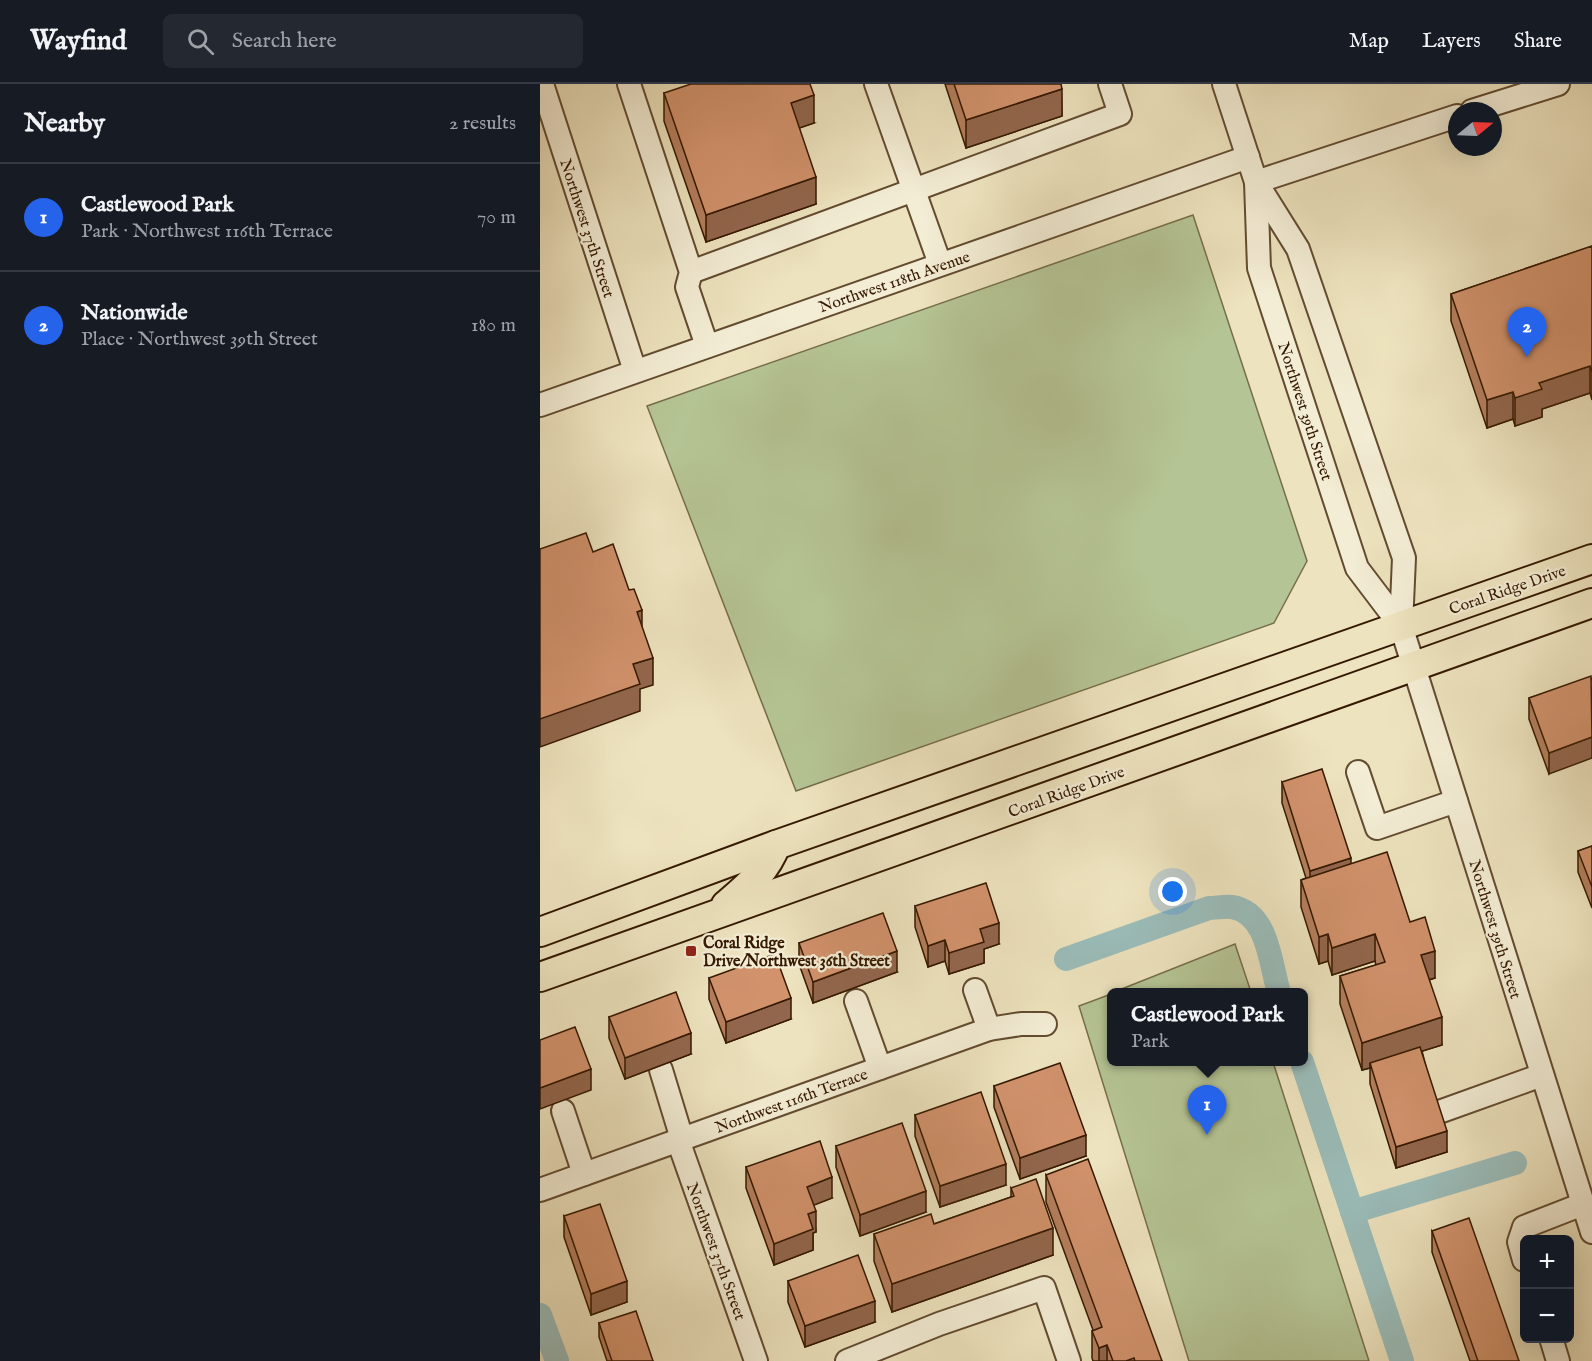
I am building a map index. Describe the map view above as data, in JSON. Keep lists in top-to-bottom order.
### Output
{
  "streets": {
    "main road": ["Coral Ridge Drive"],
    "street": [
      "Northwest 37th Street",
      "Northwest 118th Avenue",
      "Northwest 39th Street",
      "Northwest 116th Terrace"
    ]
  },
  "crossings": [
    ["Northwest 37th Street", "Northwest 118th Avenue"],
    ["Northwest 37th Street", "Northwest 116th Terrace"],
    ["Northwest 118th Avenue", "Northwest 39th Street"],
    ["Northwest 39th Street", "Coral Ridge Drive"]
  ],
  "places": {
    "transit": ["Coral Ridge Drive/Northwest 36th Street"]
  },
  "north": "right",
  "page": {
    "header": "Wayfind",
    "search": "Search here",
    "nav": ["Map", "Layers", "Share"],
    "heading": ["Nearby", "2 results"],
    "list": [
      {
        "mark": "1",
        "name": "Castlewood Park",
        "note": "Park · Northwest 116th Terrace",
        "value": "70 m"
      },
      {
        "mark": "2",
        "name": "Nationwide",
        "note": "Place · Northwest 39th Street",
        "value": "180 m"
      }
    ],
    "pins": ["2", "1"],
    "popup": ["Castlewood Park", "Park"],
    "map_buttons": ["+", "−"]
  }
}
